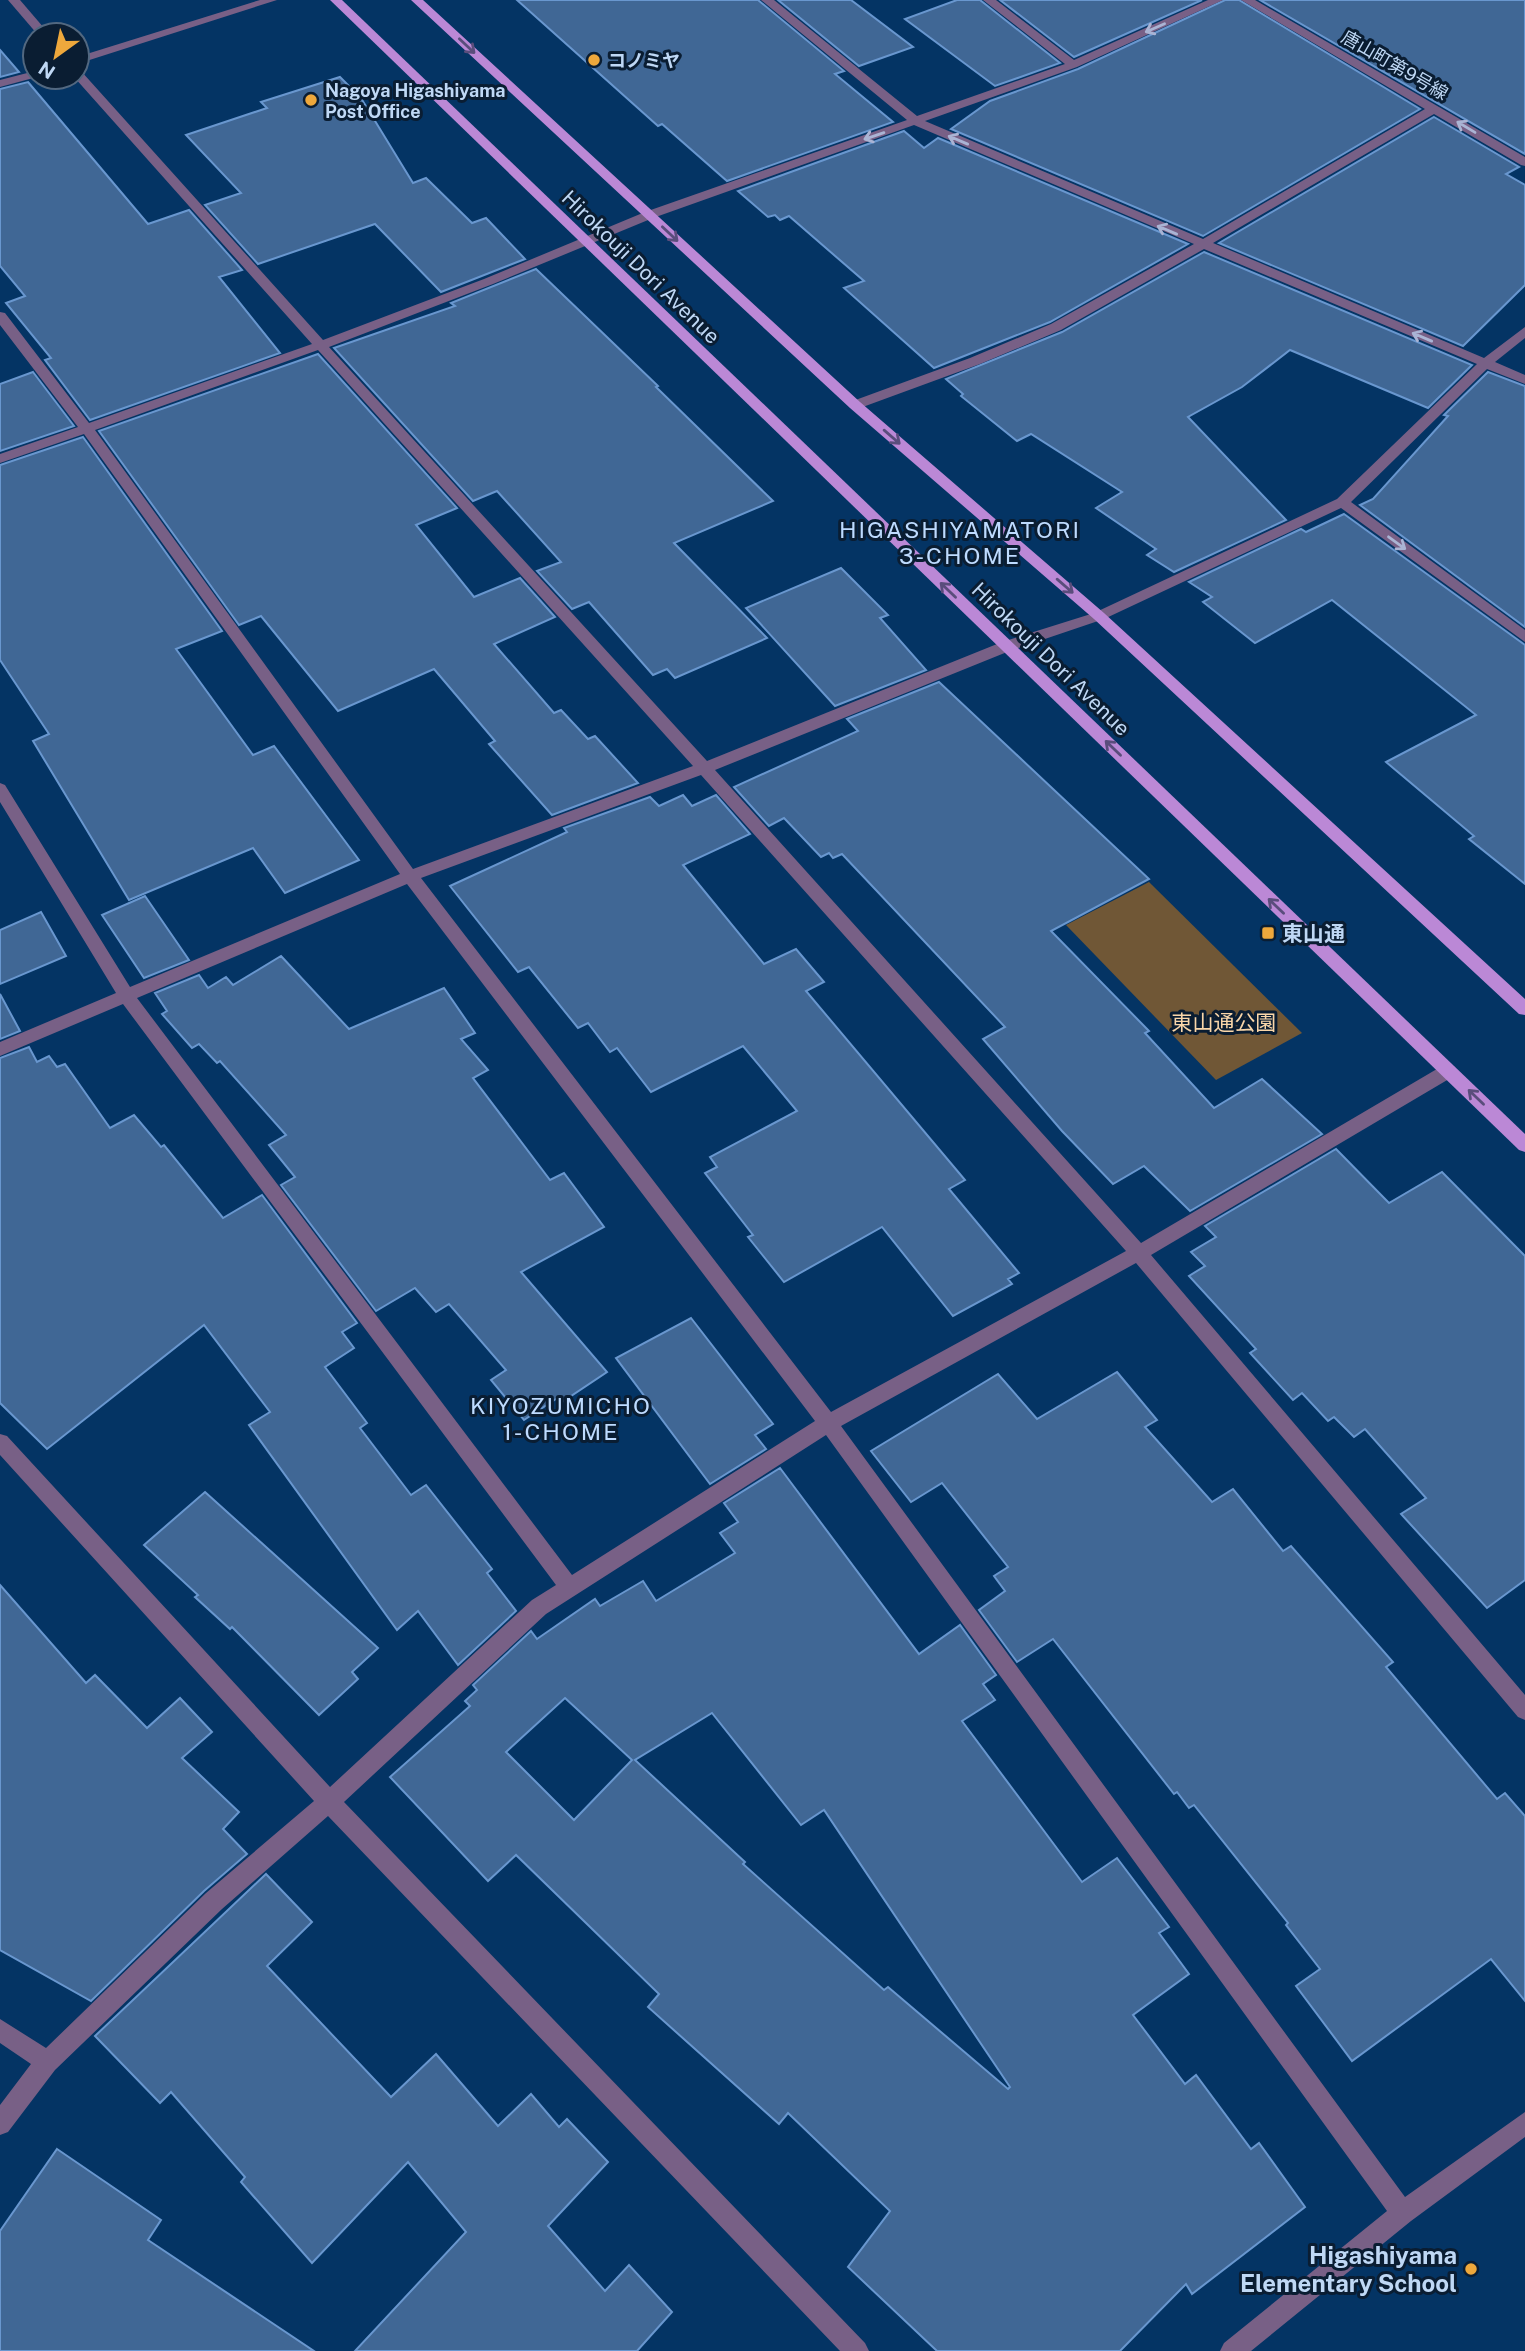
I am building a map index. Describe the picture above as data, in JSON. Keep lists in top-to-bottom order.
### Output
{
  "streets": {
    "main road": ["Hirokouji Dori Avenue"],
    "street": ["唐山町第9号線"]
  },
  "districts": ["HIGASHIYAMATORI 3-CHOME", "KIYOZUMICHO 1-CHOME"],
  "parks": ["東山通公園"],
  "places": {
    "other": ["コノミヤ", "Nagoya Higashiyama Post Office", "Higashiyama Elementary School"],
    "transit": ["東山通"]
  },
  "north": "bottom left"
}
